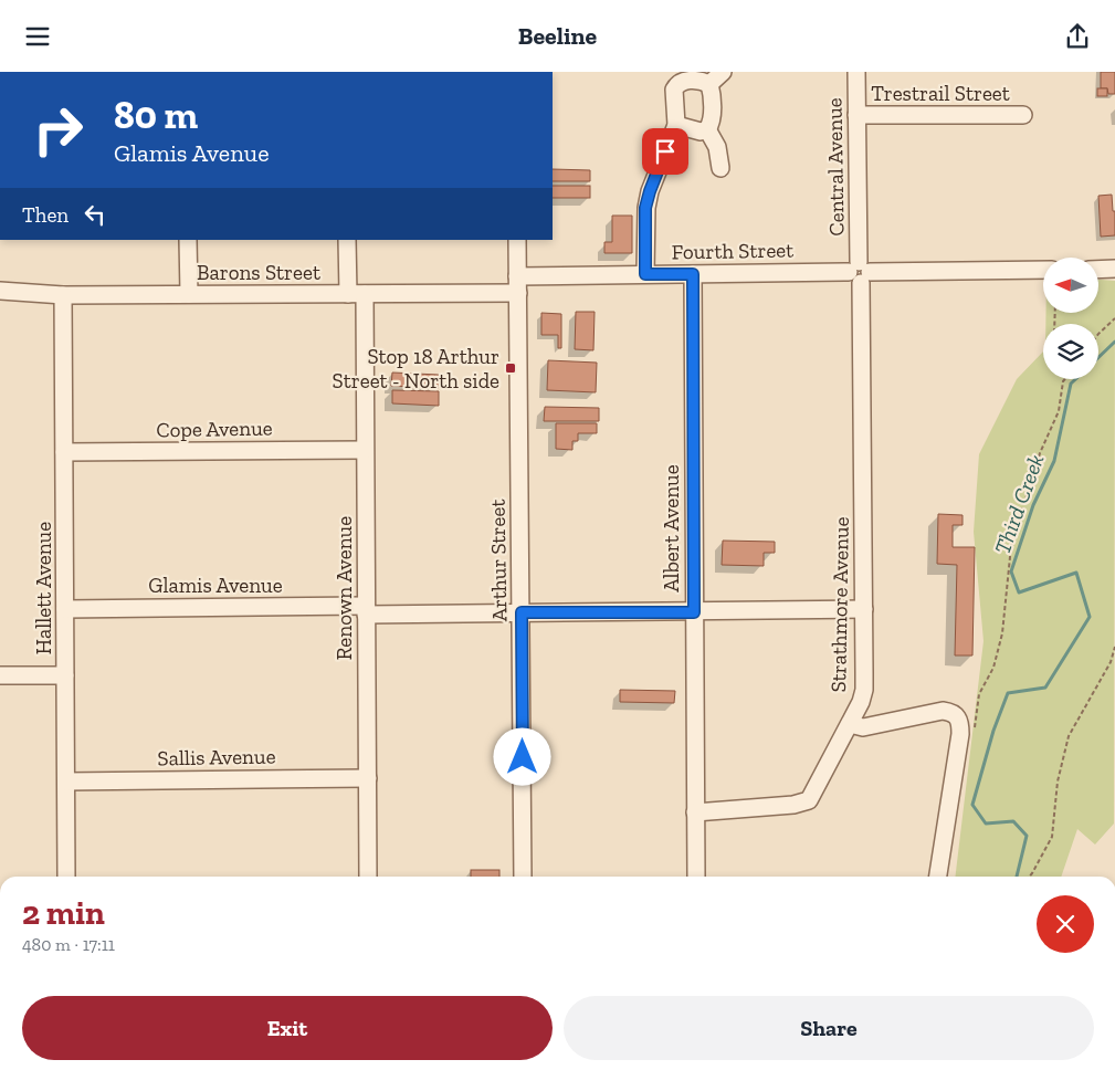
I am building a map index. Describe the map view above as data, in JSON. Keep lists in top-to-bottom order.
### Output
{
  "streets": {
    "street": [
      "Trestrail Street",
      "Central Avenue",
      "Fourth Street",
      "Barons Street",
      "Cope Avenue",
      "Albert Avenue",
      "Arthur Street",
      "Glamis Avenue",
      "Hallett Avenue",
      "Renown Avenue",
      "Strathmore Avenue",
      "Sallis Avenue"
    ]
  },
  "crossings": [
    ["Trestrail Street", "Central Avenue"],
    ["Central Avenue", "Fourth Street"],
    ["Central Avenue", "Strathmore Avenue"],
    ["Fourth Street", "Barons Street"],
    ["Fourth Street", "Albert Avenue"],
    ["Fourth Street", "Arthur Street"],
    ["Fourth Street", "Strathmore Avenue"],
    ["Barons Street", "Arthur Street"],
    ["Barons Street", "Hallett Avenue"],
    ["Barons Street", "Renown Avenue"],
    ["Cope Avenue", "Hallett Avenue"],
    ["Cope Avenue", "Renown Avenue"],
    ["Albert Avenue", "Glamis Avenue"],
    ["Albert Avenue", "Strathmore Avenue"],
    ["Arthur Street", "Glamis Avenue"],
    ["Glamis Avenue", "Hallett Avenue"],
    ["Glamis Avenue", "Renown Avenue"],
    ["Glamis Avenue", "Strathmore Avenue"],
    ["Hallett Avenue", "Sallis Avenue"],
    ["Renown Avenue", "Sallis Avenue"]
  ],
  "water": ["Third Creek"],
  "places": {
    "transit": ["Stop 18 Arthur Street - North side"]
  },
  "north": "left",
  "page": {
    "header": "Beeline",
    "turn": ["80 m", "Glamis Avenue"],
    "then": "Then",
    "heading": ["2 min", "480 m · 17:11"],
    "buttons": ["Exit", "Share"]
  }
}
